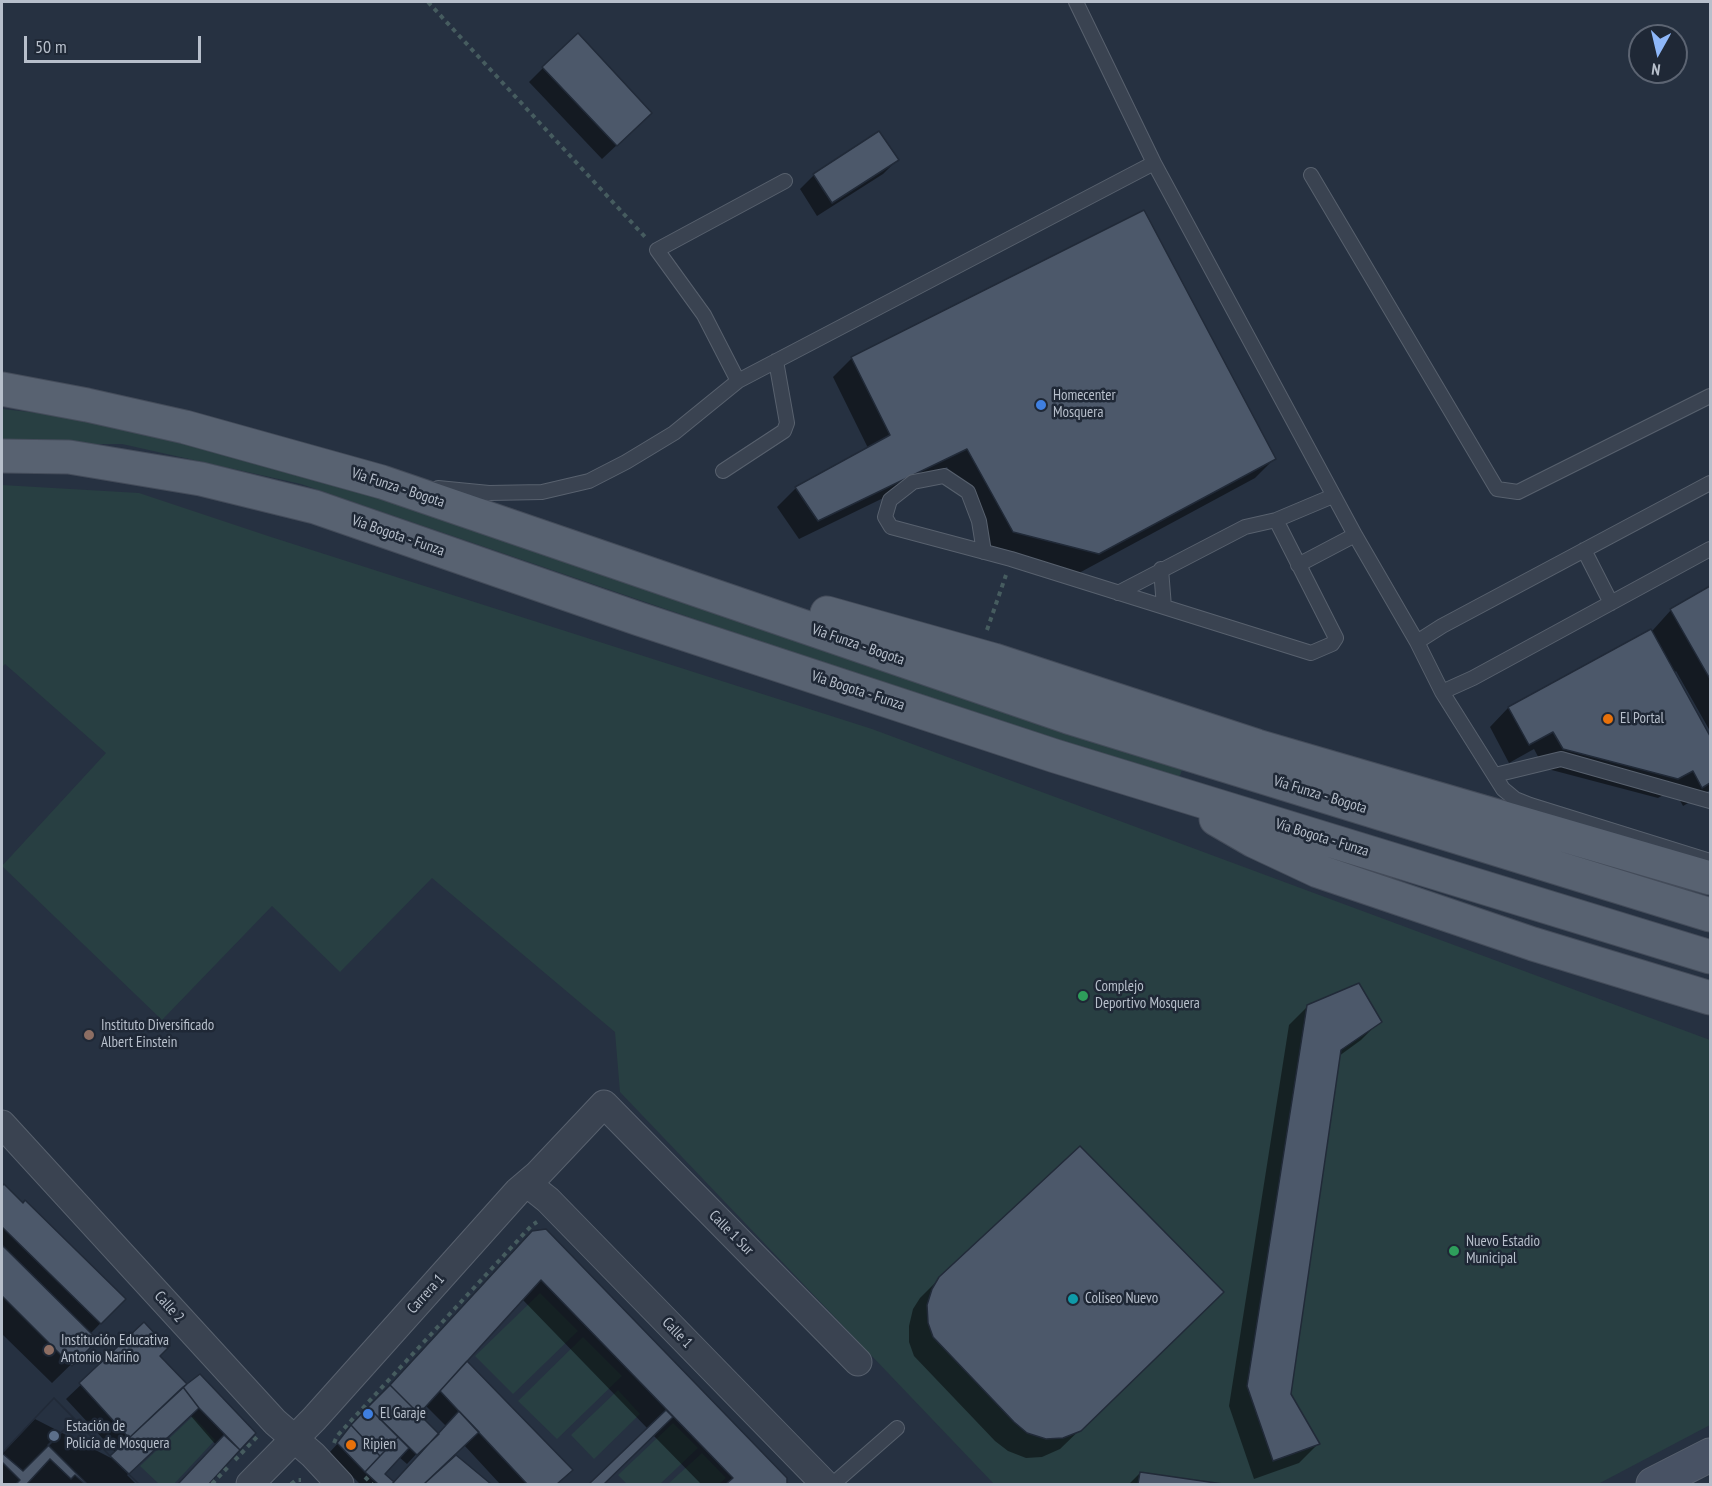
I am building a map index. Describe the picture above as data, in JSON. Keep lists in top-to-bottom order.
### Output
{
  "streets": {
    "main road": ["Vía Funza - Bogota", "Vía Bogota - Funza"],
    "street": [
      "Calle 1 Sur",
      "Carrera 1",
      "Calle 2",
      "Calle 1"
    ]
  },
  "crossings": [
    ["Calle 1 Sur", "Carrera 1"],
    ["Carrera 1", "Calle 2"],
    ["Carrera 1", "Calle 1"]
  ],
  "places": [
    "Homecenter Mosquera",
    "El Portal",
    "Complejo Deportivo Mosquera",
    "Instituto Diversificado Albert Einstein",
    "Nuevo Estadio Municipal",
    "Coliseo Nuevo",
    "Institución Educativa Antonio Nariño",
    "El Garaje",
    "Estación de Policía de Mosquera",
    "Ripien"
  ],
  "scale_bar": "50 m",
  "north": "bottom"
}
